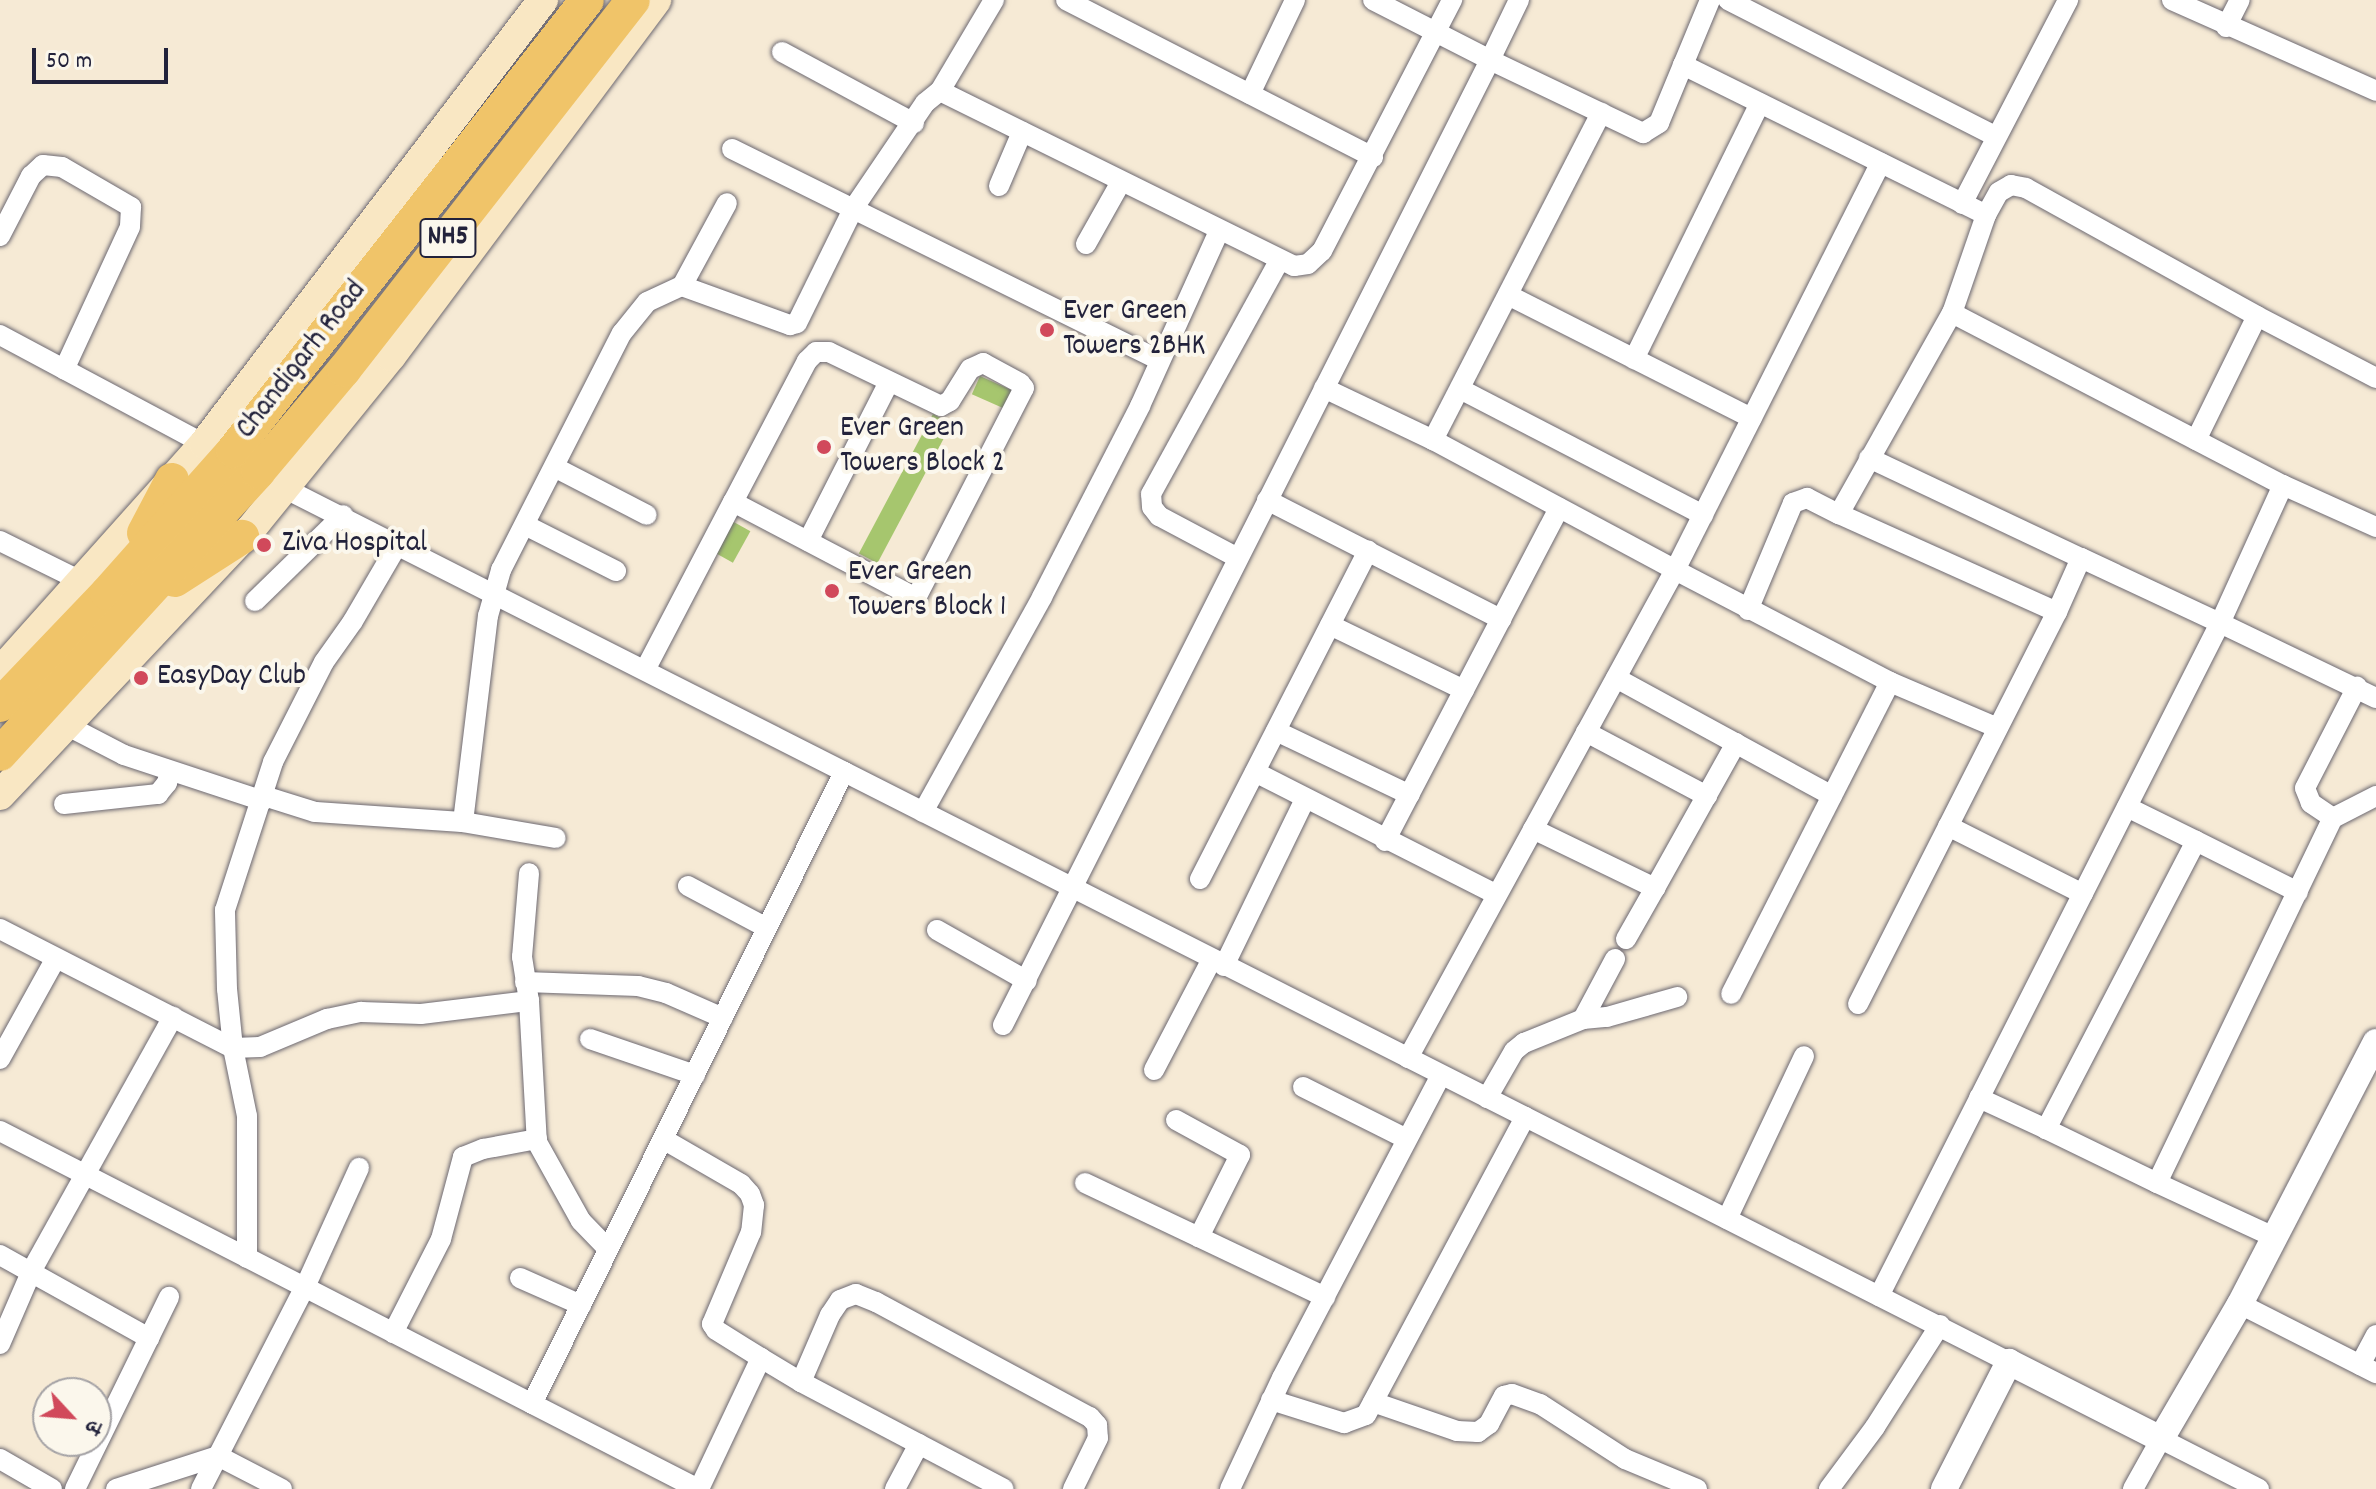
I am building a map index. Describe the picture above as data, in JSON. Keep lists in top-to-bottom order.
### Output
{
  "streets": {
    "highway": ["NH5", "Chandigarh Road"]
  },
  "crossings": [
    ["NH5", "Chandigarh Road"]
  ],
  "places": [
    "Ever Green Towers 2BHK",
    "Ever Green Towers Block 2",
    "Ziva Hospital",
    "Ever Green Towers Block 1",
    "EasyDay Club"
  ],
  "scale_bar": "50 m",
  "north": "bottom right"
}
